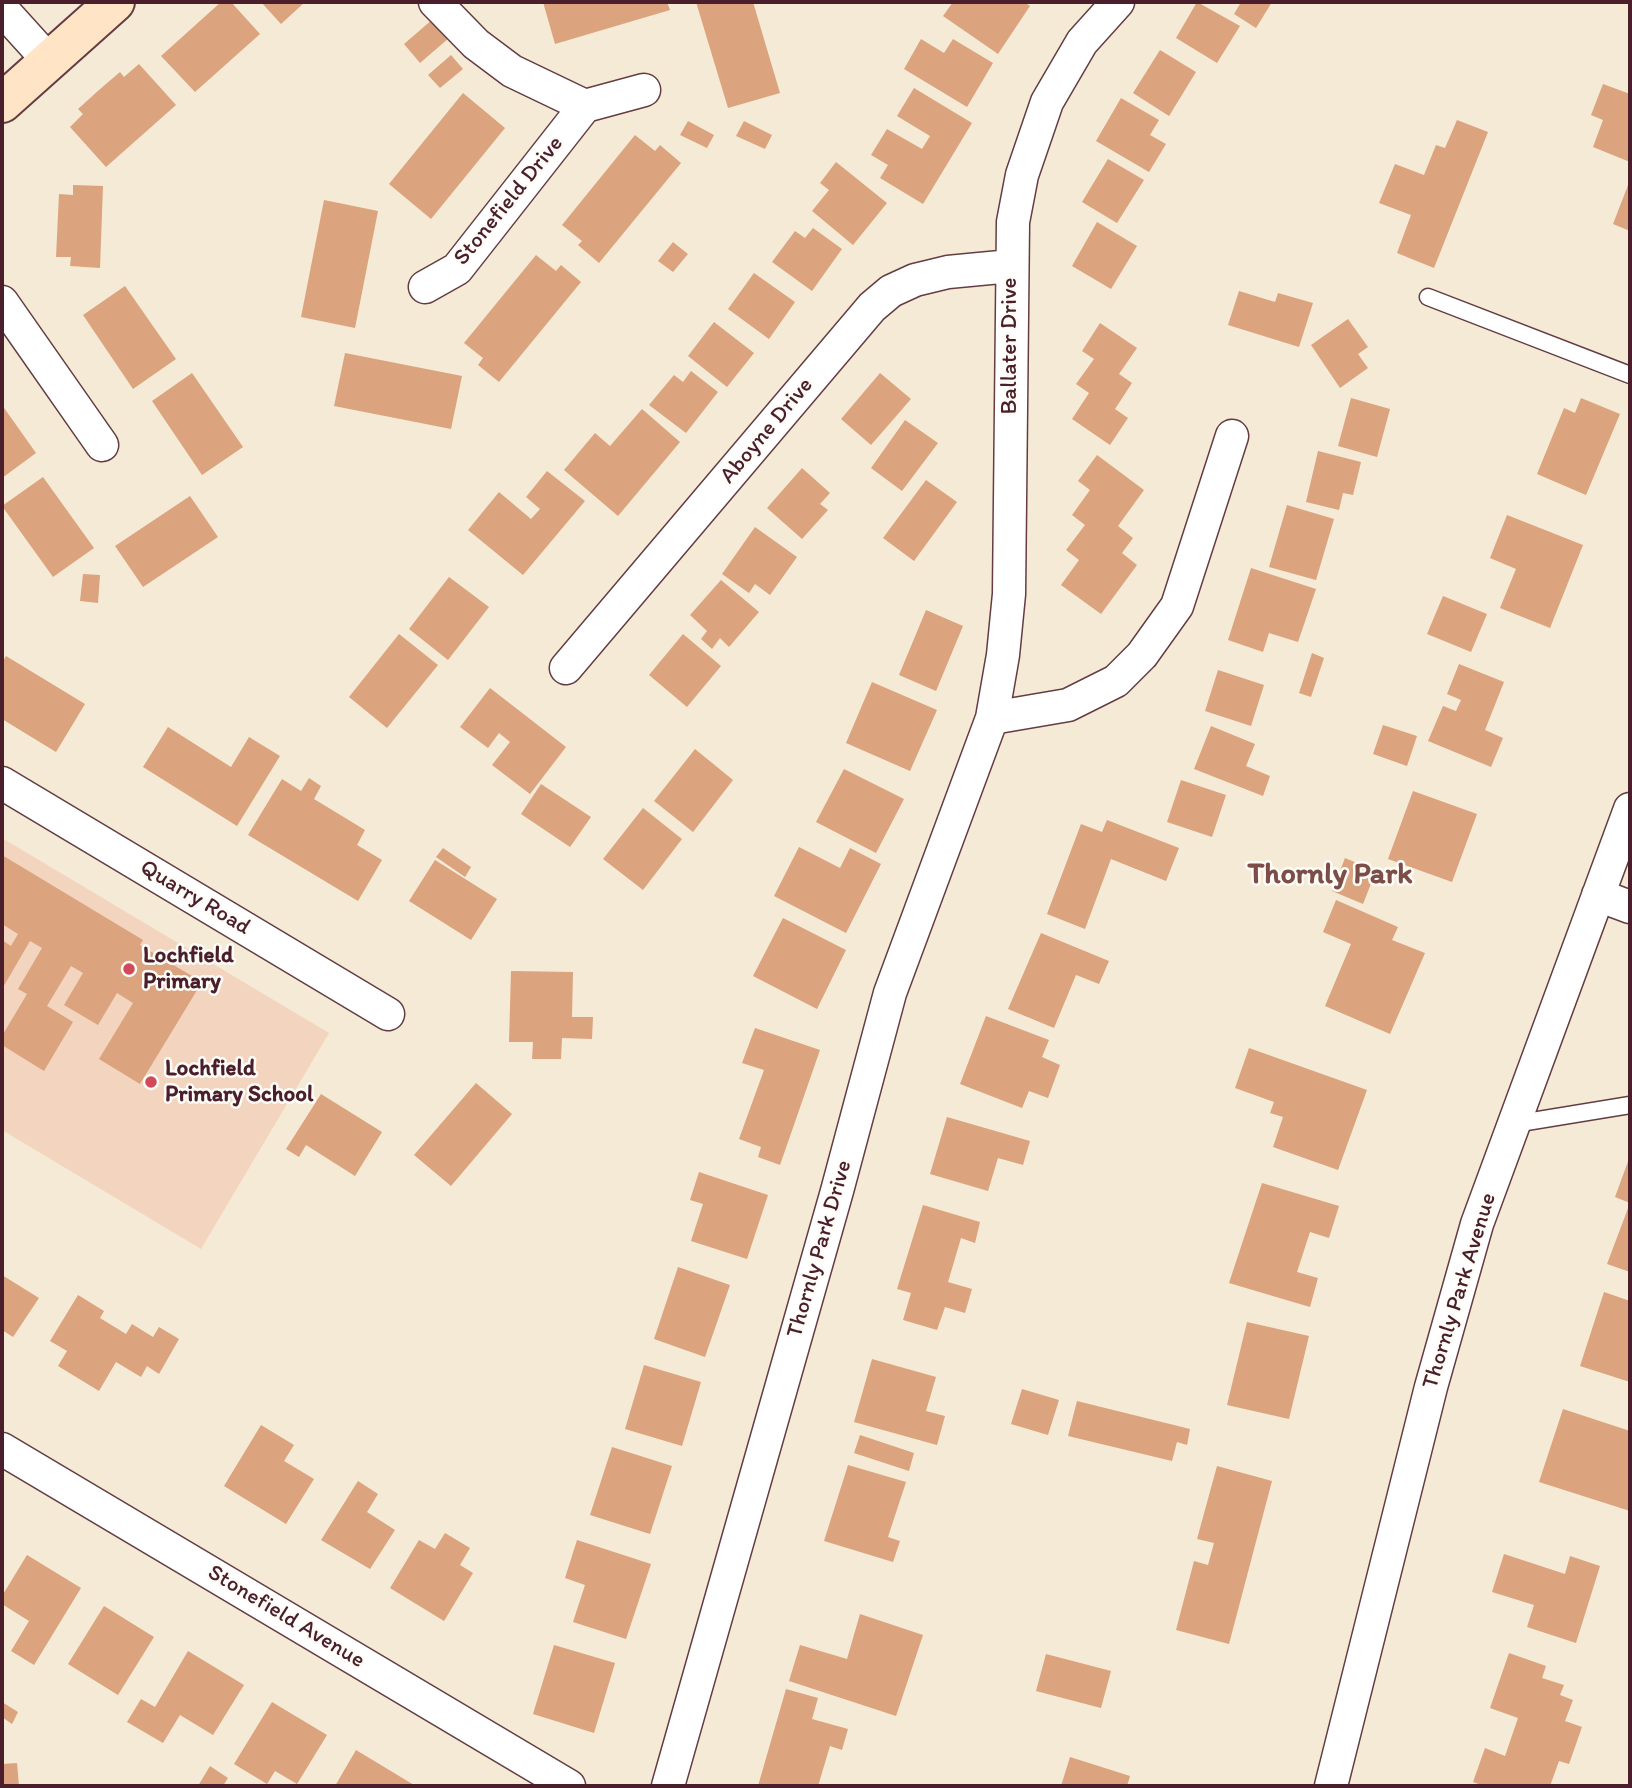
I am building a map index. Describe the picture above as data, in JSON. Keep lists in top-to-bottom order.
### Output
{
  "streets": {
    "street": [
      "Stonefield Drive",
      "Ballater Drive",
      "Aboyne Drive",
      "Quarry Road",
      "Thornly Park Drive",
      "Thornly Park Avenue",
      "Stonefield Avenue"
    ]
  },
  "crossings": [
    ["Ballater Drive", "Aboyne Drive"],
    ["Ballater Drive", "Thornly Park Drive"]
  ],
  "districts": ["Thornly Park"],
  "places": ["Lochfield Primary", "Lochfield Primary School"]
}
